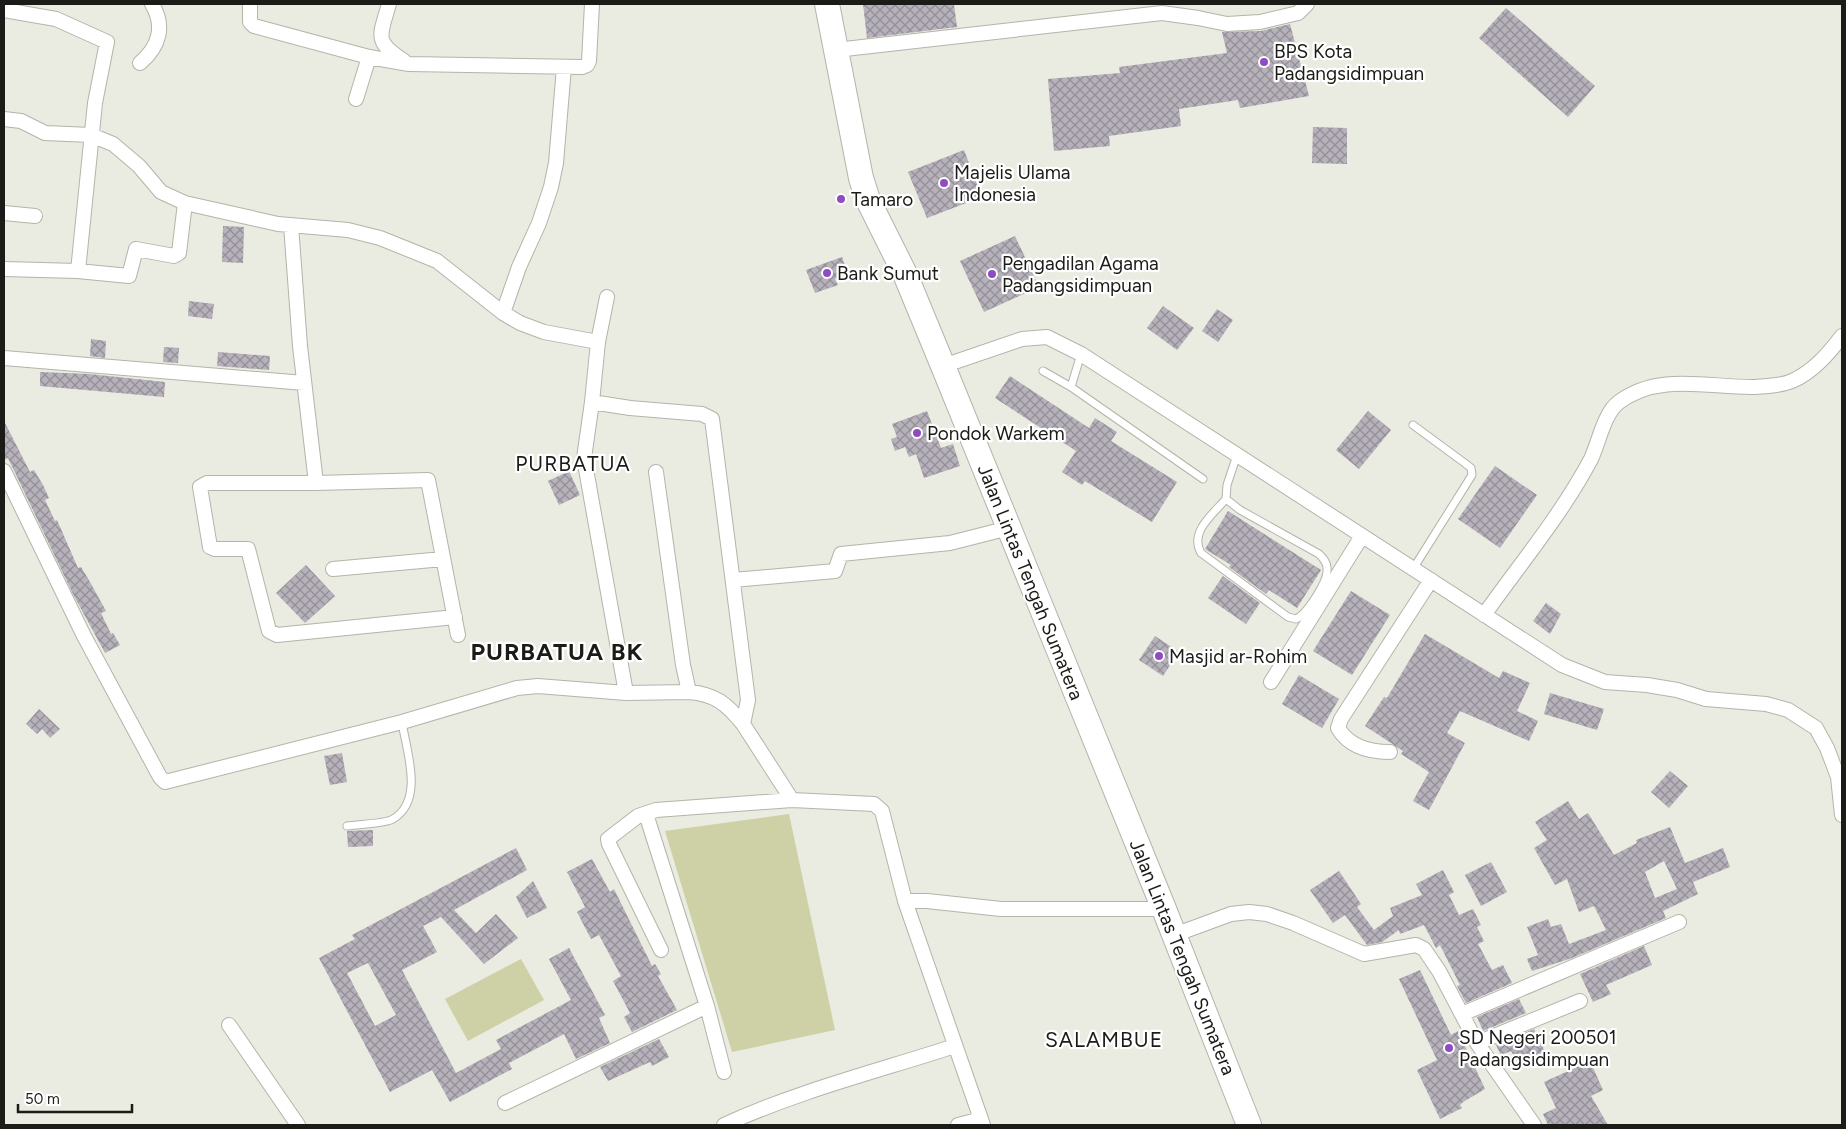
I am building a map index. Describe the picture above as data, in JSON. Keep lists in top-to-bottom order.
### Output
{
  "streets": {
    "highway": ["Jalan Lintas Tengah Sumatera"]
  },
  "districts": ["PURBATUA", "PURBATUA BK", "SALAMBUE"],
  "places": [
    "BPS Kota Padangsidimpuan",
    "Majelis Ulama Indonesia",
    "Tamaro",
    "Bank Sumut",
    "Pengadilan Agama Padangsidimpuan",
    "Pondok Warkem",
    "Masjid ar-Rohim",
    "SD Negeri 200501 Padangsidimpuan"
  ],
  "scale_bar": "50 m"
}
